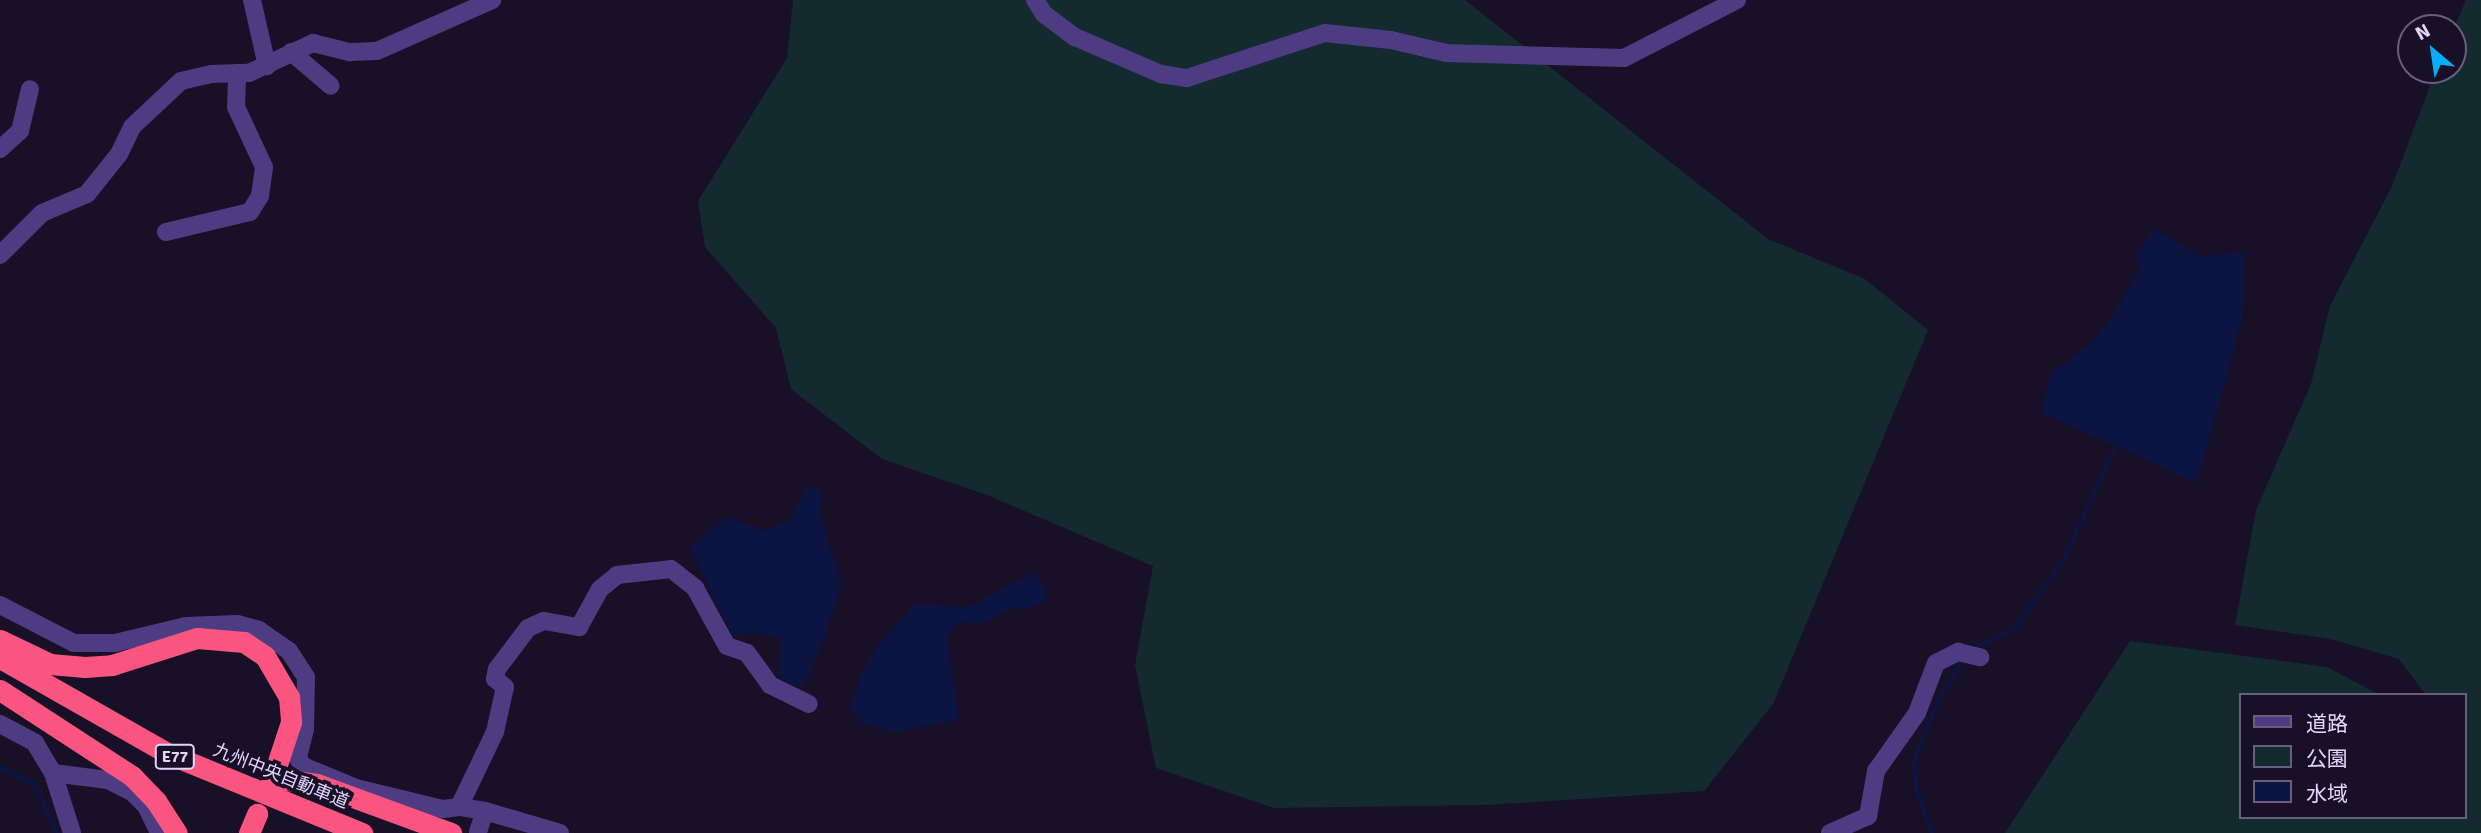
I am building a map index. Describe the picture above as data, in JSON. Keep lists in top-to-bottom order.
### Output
{
  "streets": {
    "highway": ["E77", "九州中央自動車道"]
  },
  "legend": ["道路", "公園", "水域"],
  "north": "top left"
}
